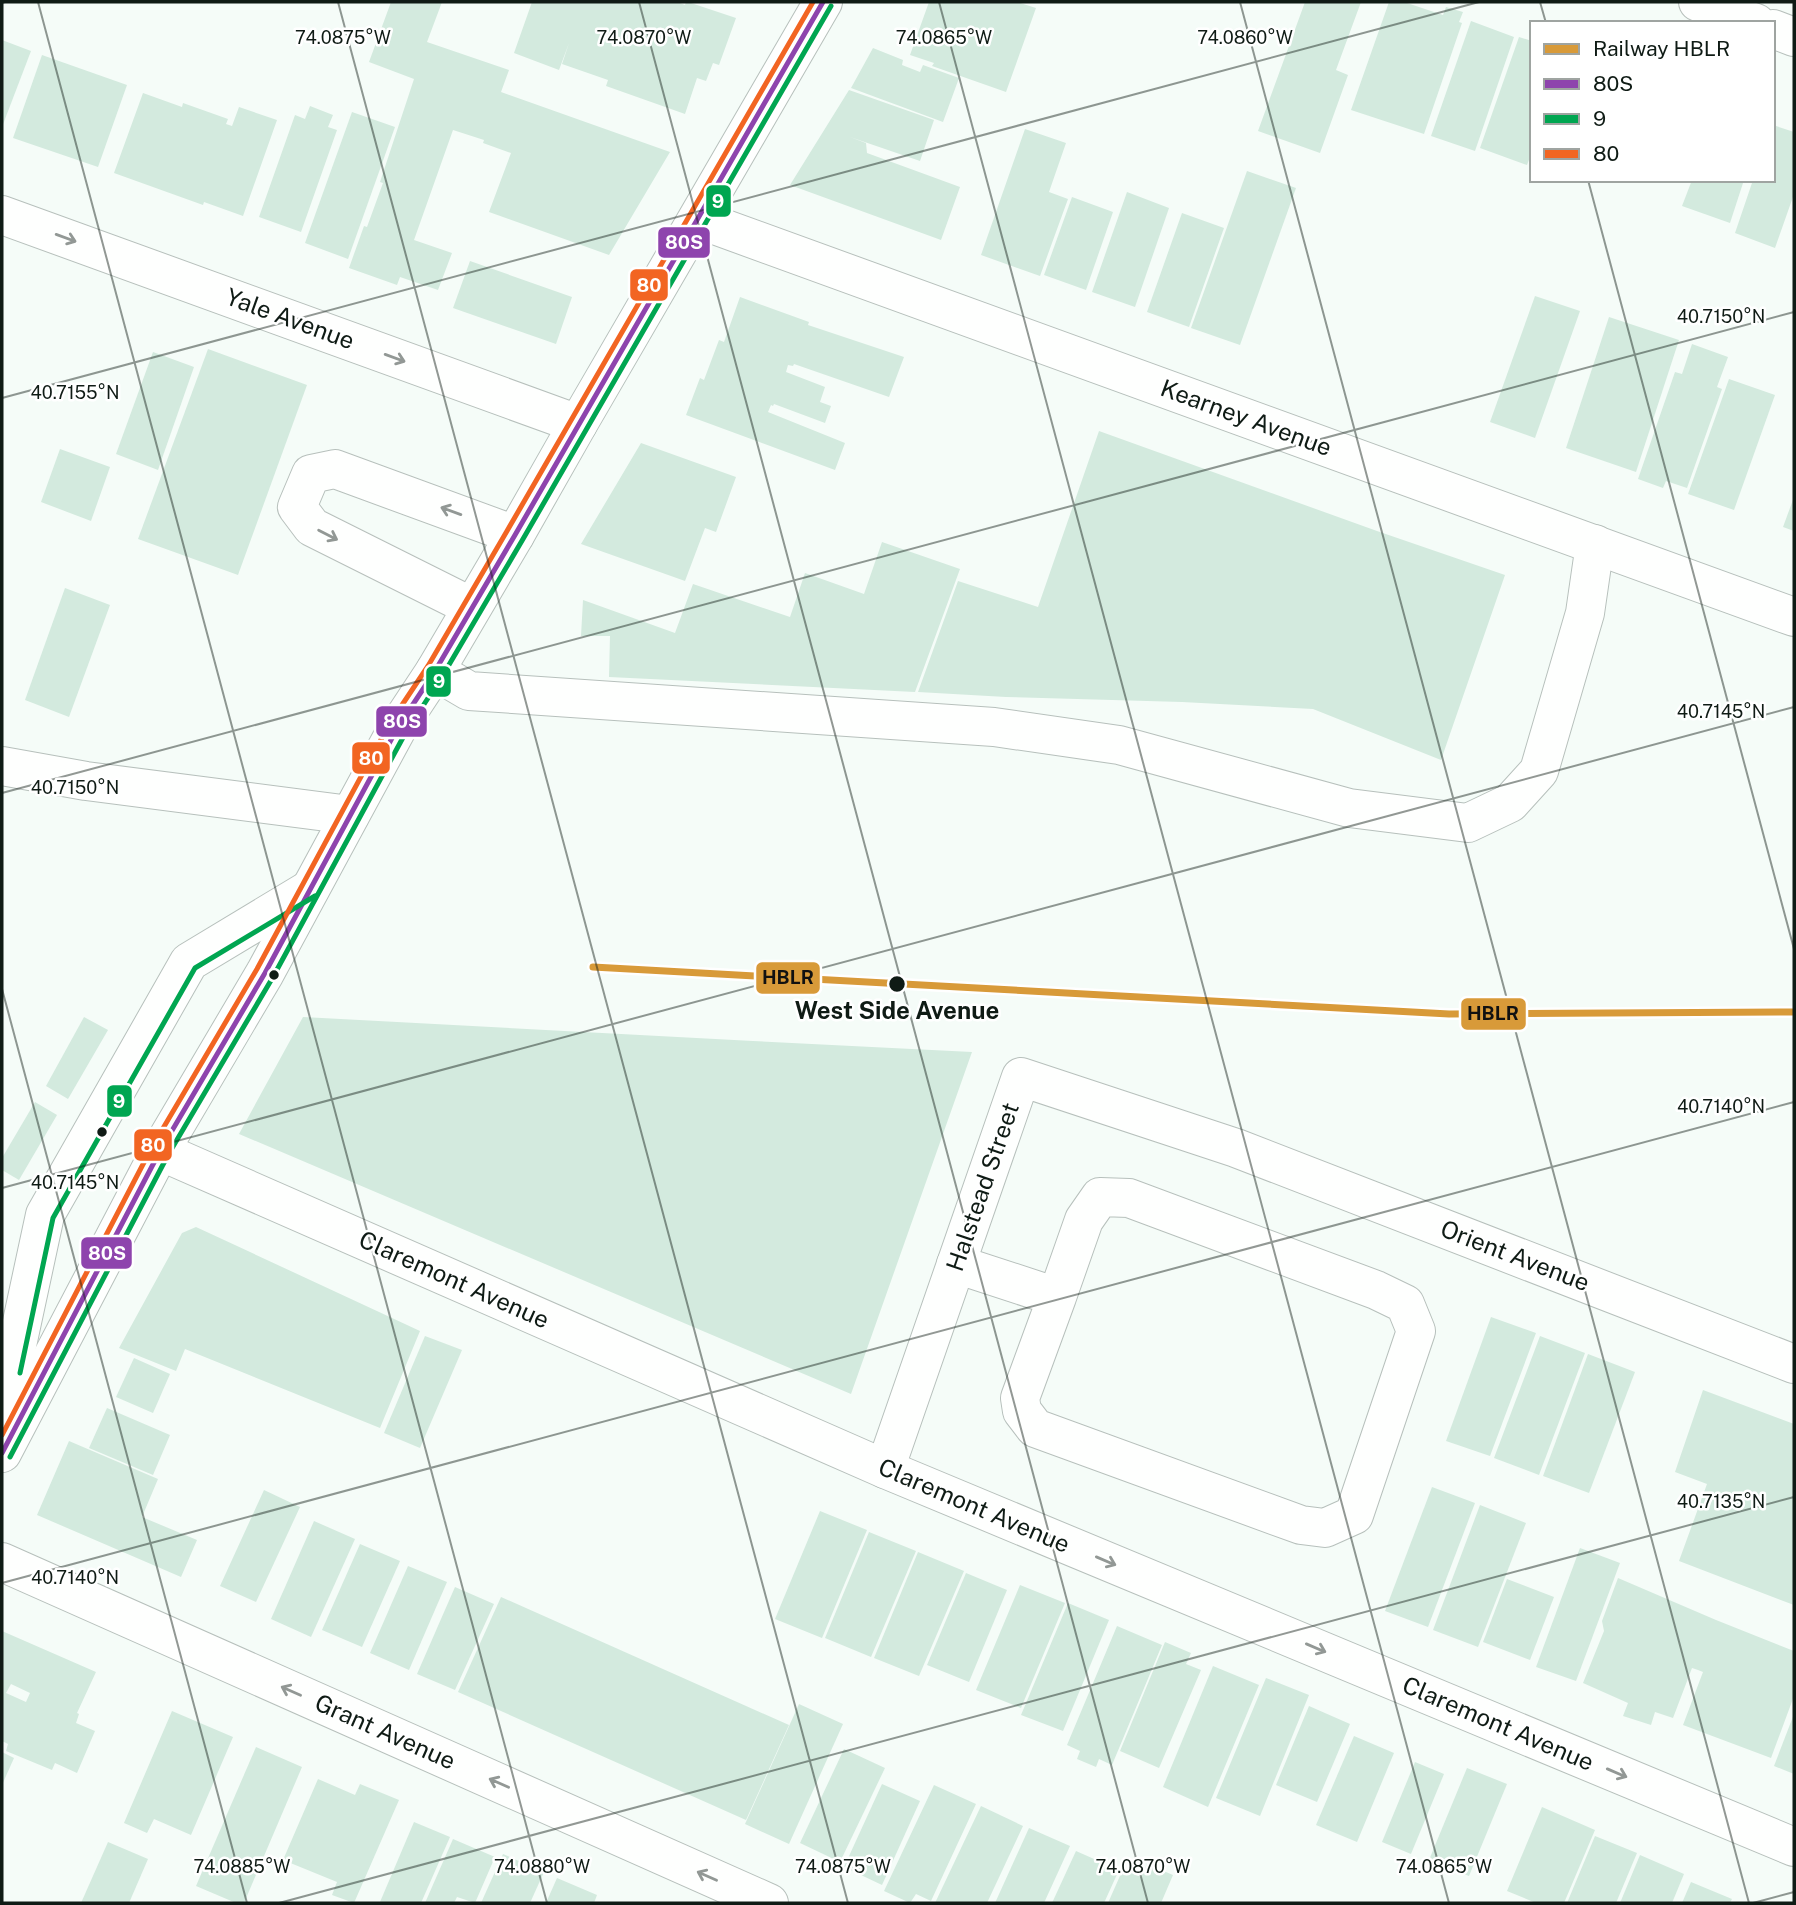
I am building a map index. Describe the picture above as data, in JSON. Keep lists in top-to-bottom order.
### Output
{
  "streets": {
    "street": [
      "Yale Avenue",
      "Kearney Avenue",
      "Halstead Street",
      "Orient Avenue",
      "Claremont Avenue",
      "Grant Avenue"
    ]
  },
  "crossings": [
    ["Halstead Street", "Orient Avenue"],
    ["Halstead Street", "Claremont Avenue"]
  ],
  "one_way": ["Yale Avenue", "Claremont Avenue", "Grant Avenue"],
  "places": ["West Side Avenue"],
  "lines": [
    "transit line 80S",
    "transit line 80",
    "transit line 9",
    "rail line HBLR"
  ],
  "legend": [
    "Railway HBLR",
    "80S",
    "9",
    "80"
  ],
  "coordinates": [
    "74.0875°W",
    "74.0870°W",
    "74.0865°W",
    "74.0860°W",
    "40.7150°N",
    "40.7155°N",
    "40.7145°N",
    "40.7140°N",
    "40.7135°N",
    "74.0885°W",
    "74.0880°W"
  ]
}
